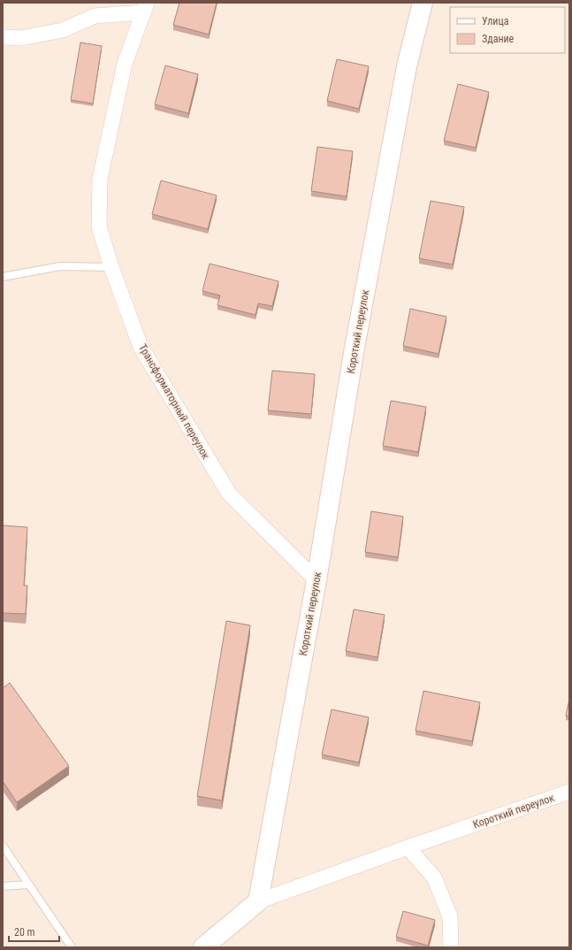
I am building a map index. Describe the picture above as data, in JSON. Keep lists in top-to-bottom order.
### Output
{
  "streets": {
    "street": ["Короткий переулок", "Трансформаторный переулок"]
  },
  "crossings": [
    ["Короткий переулок", "Трансформаторный переулок"]
  ],
  "legend": ["Улица", "Здание"],
  "scale_bar": "20 m"
}
